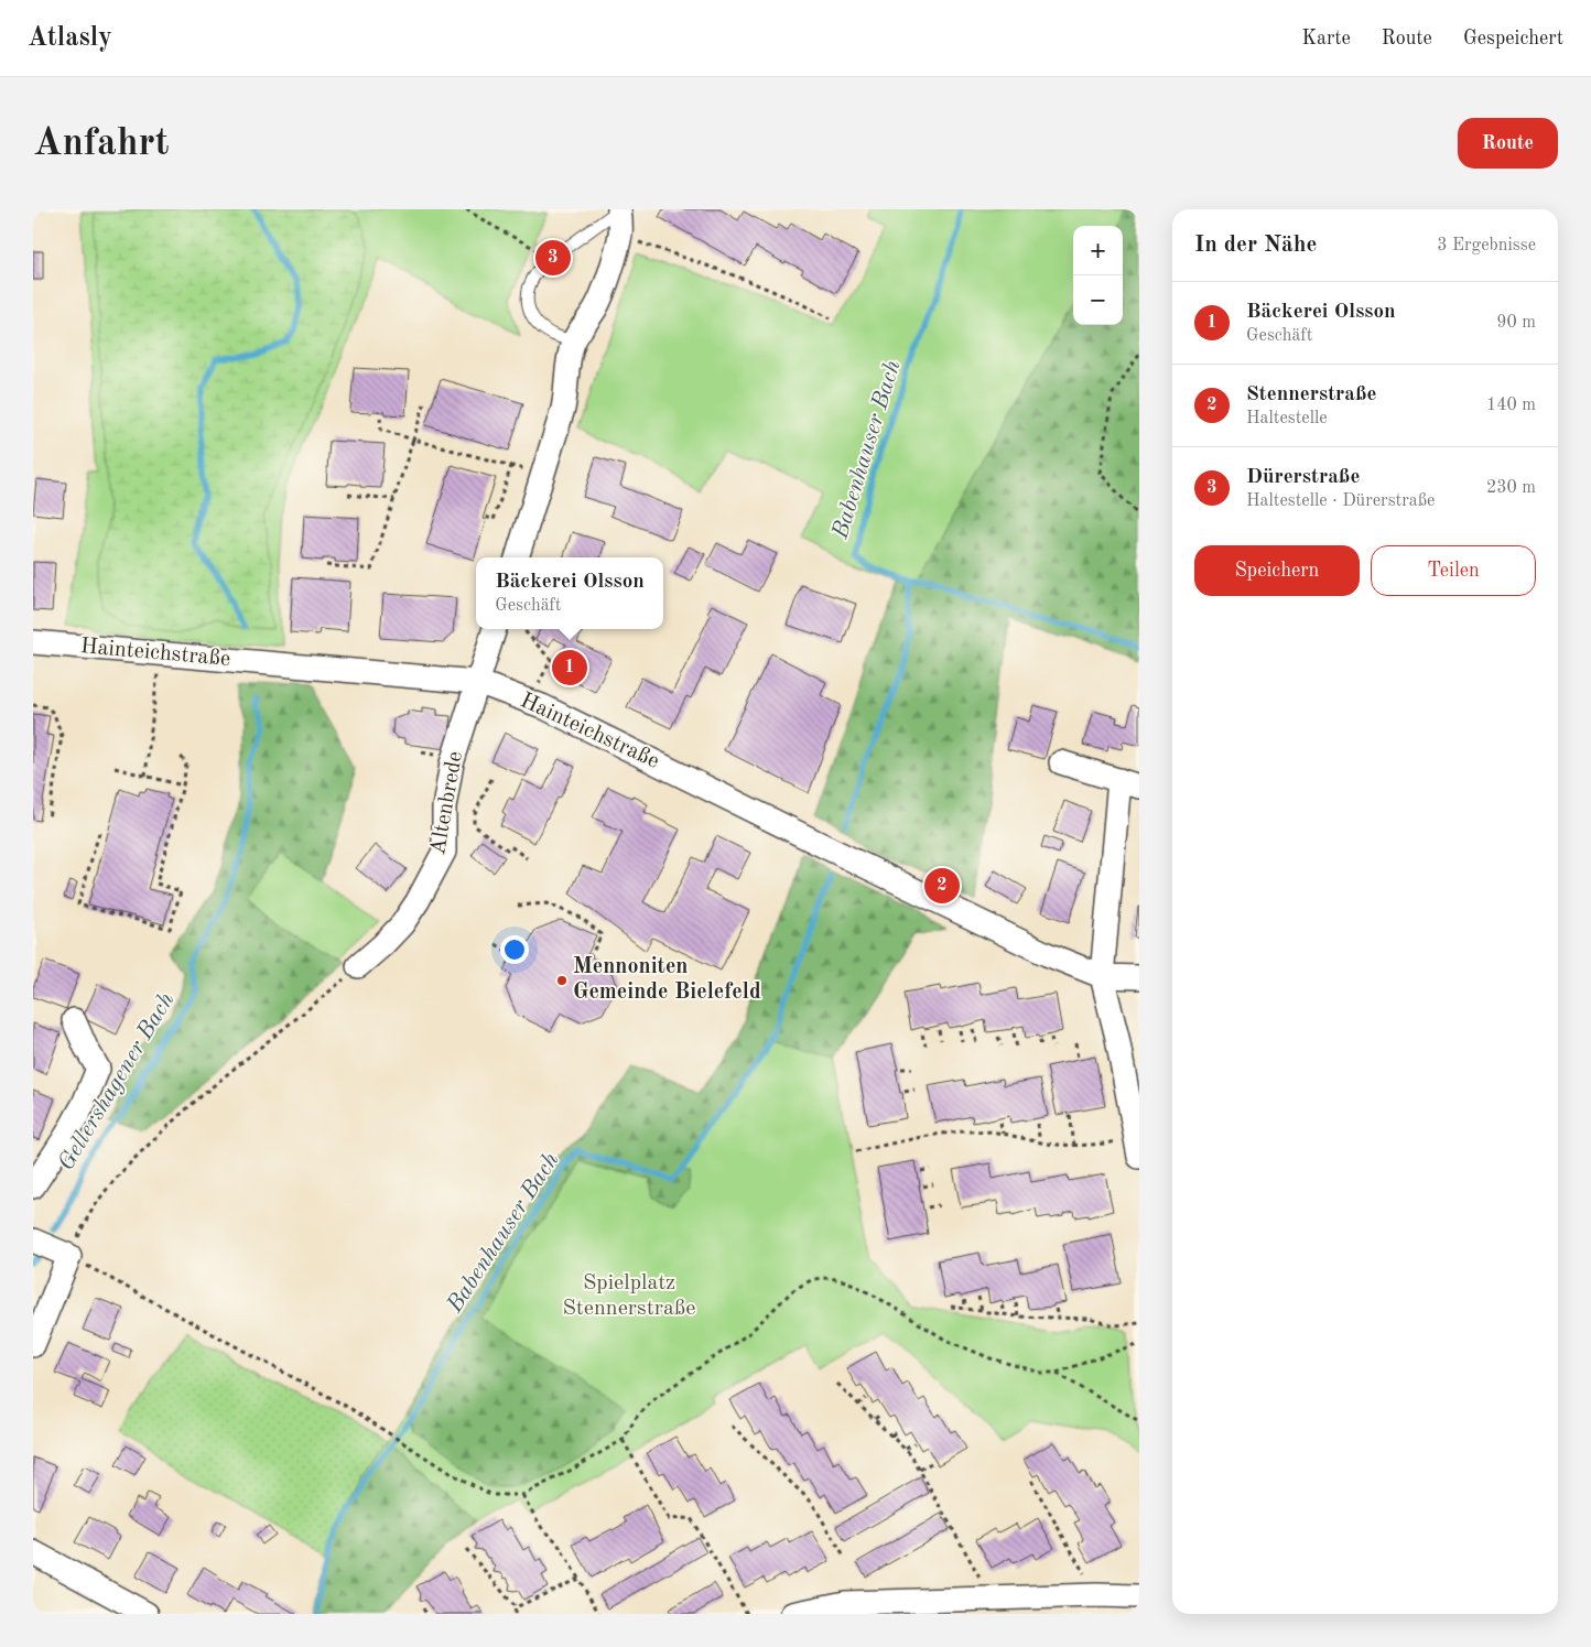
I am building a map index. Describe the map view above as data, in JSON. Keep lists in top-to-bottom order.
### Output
{
  "streets": {
    "street": ["Hainteichstraße", "Altenbrede"]
  },
  "crossings": [
    ["Hainteichstraße", "Altenbrede"]
  ],
  "water": ["Babenhauser Bach", "Gellershagener Bach"],
  "parks": ["Spielplatz Stennerstraße"],
  "places": ["Mennoniten Gemeinde Bielefeld"],
  "page": {
    "header": "Atlasly",
    "nav": ["Karte", "Route", "Gespeichert"],
    "buttons": [
      "Route",
      ["Speichern", "Teilen"]
    ],
    "title": "Anfahrt",
    "heading": ["In der Nähe", "3 Ergebnisse"],
    "map_buttons": ["+", "−"],
    "pins": ["3", "1", "2"],
    "list": [
      {
        "mark": "1",
        "name": "Bäckerei Olsson",
        "note": "Geschäft",
        "value": "90 m"
      },
      {
        "mark": "2",
        "name": "Stennerstraße",
        "note": "Haltestelle",
        "value": "140 m"
      },
      {
        "mark": "3",
        "name": "Dürerstraße",
        "note": "Haltestelle · Dürerstraße",
        "value": "230 m"
      }
    ],
    "popup": ["Bäckerei Olsson", "Geschäft"]
  }
}
